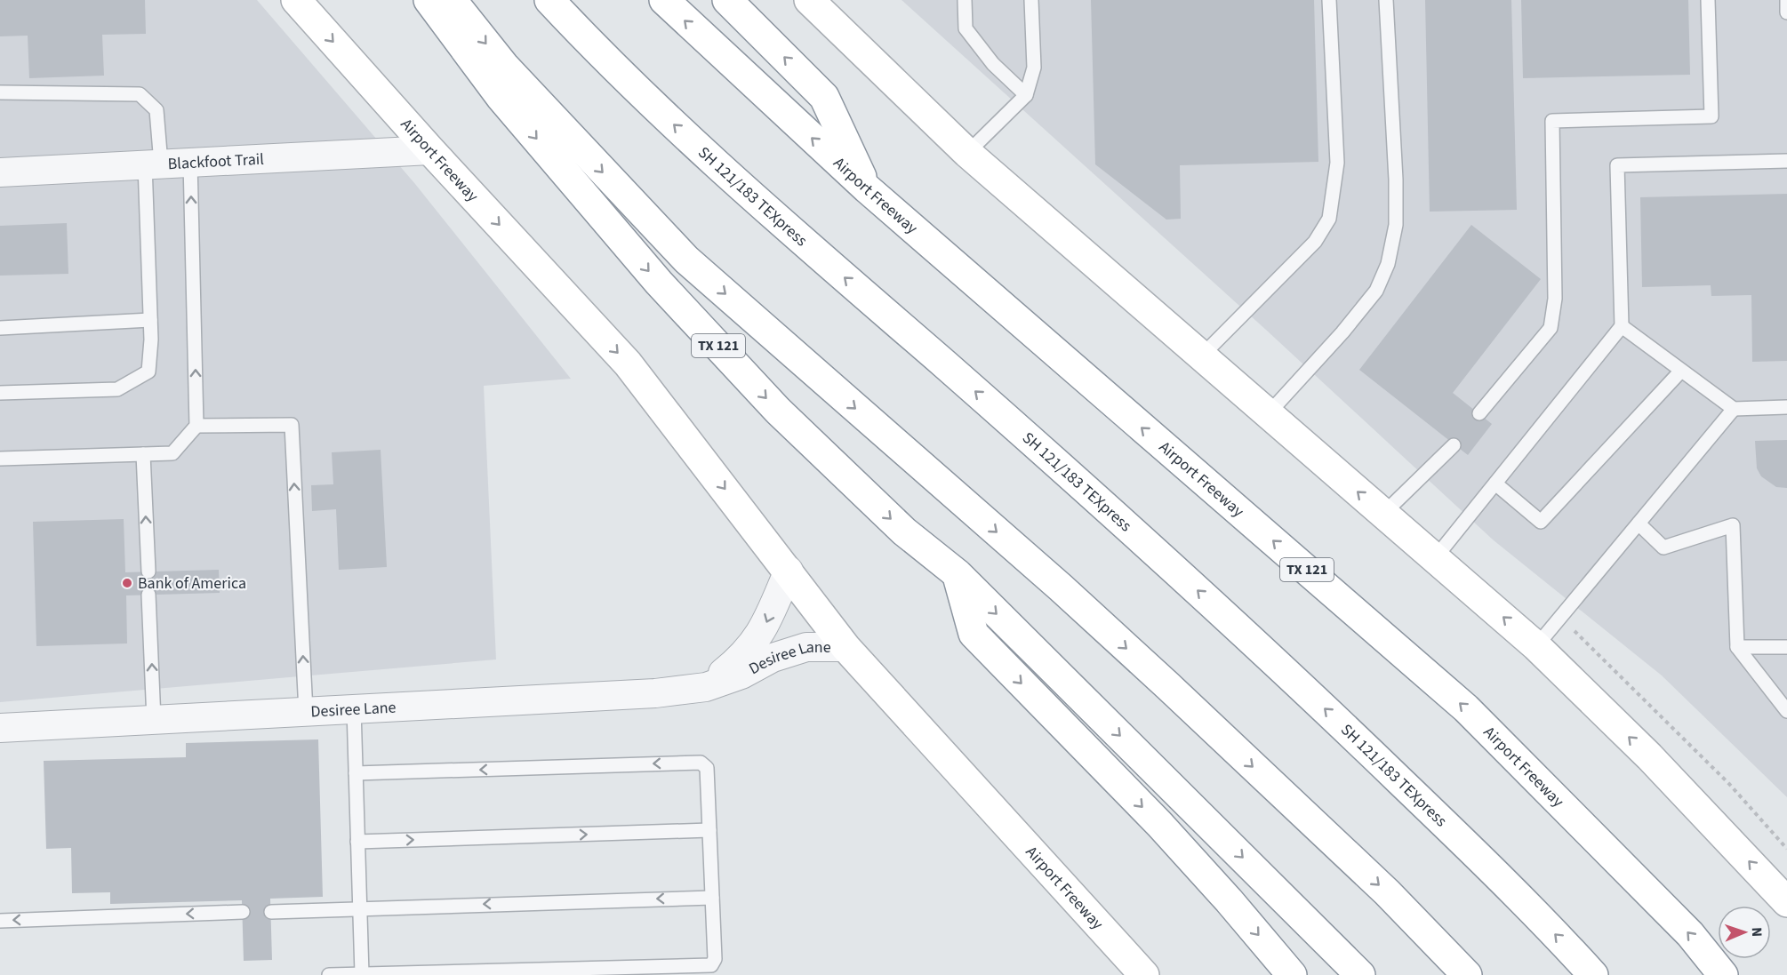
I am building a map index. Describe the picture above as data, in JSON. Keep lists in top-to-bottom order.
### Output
{
  "streets": {
    "main road": ["Airport Freeway", "SH 121/183 TEXpress", "TX 121"],
    "street": ["Blackfoot Trail", "Desiree Lane"]
  },
  "crossings": [
    ["Airport Freeway", "Blackfoot Trail"],
    ["Airport Freeway", "Desiree Lane"]
  ],
  "places": ["Bank of America"],
  "north": "right"
}
